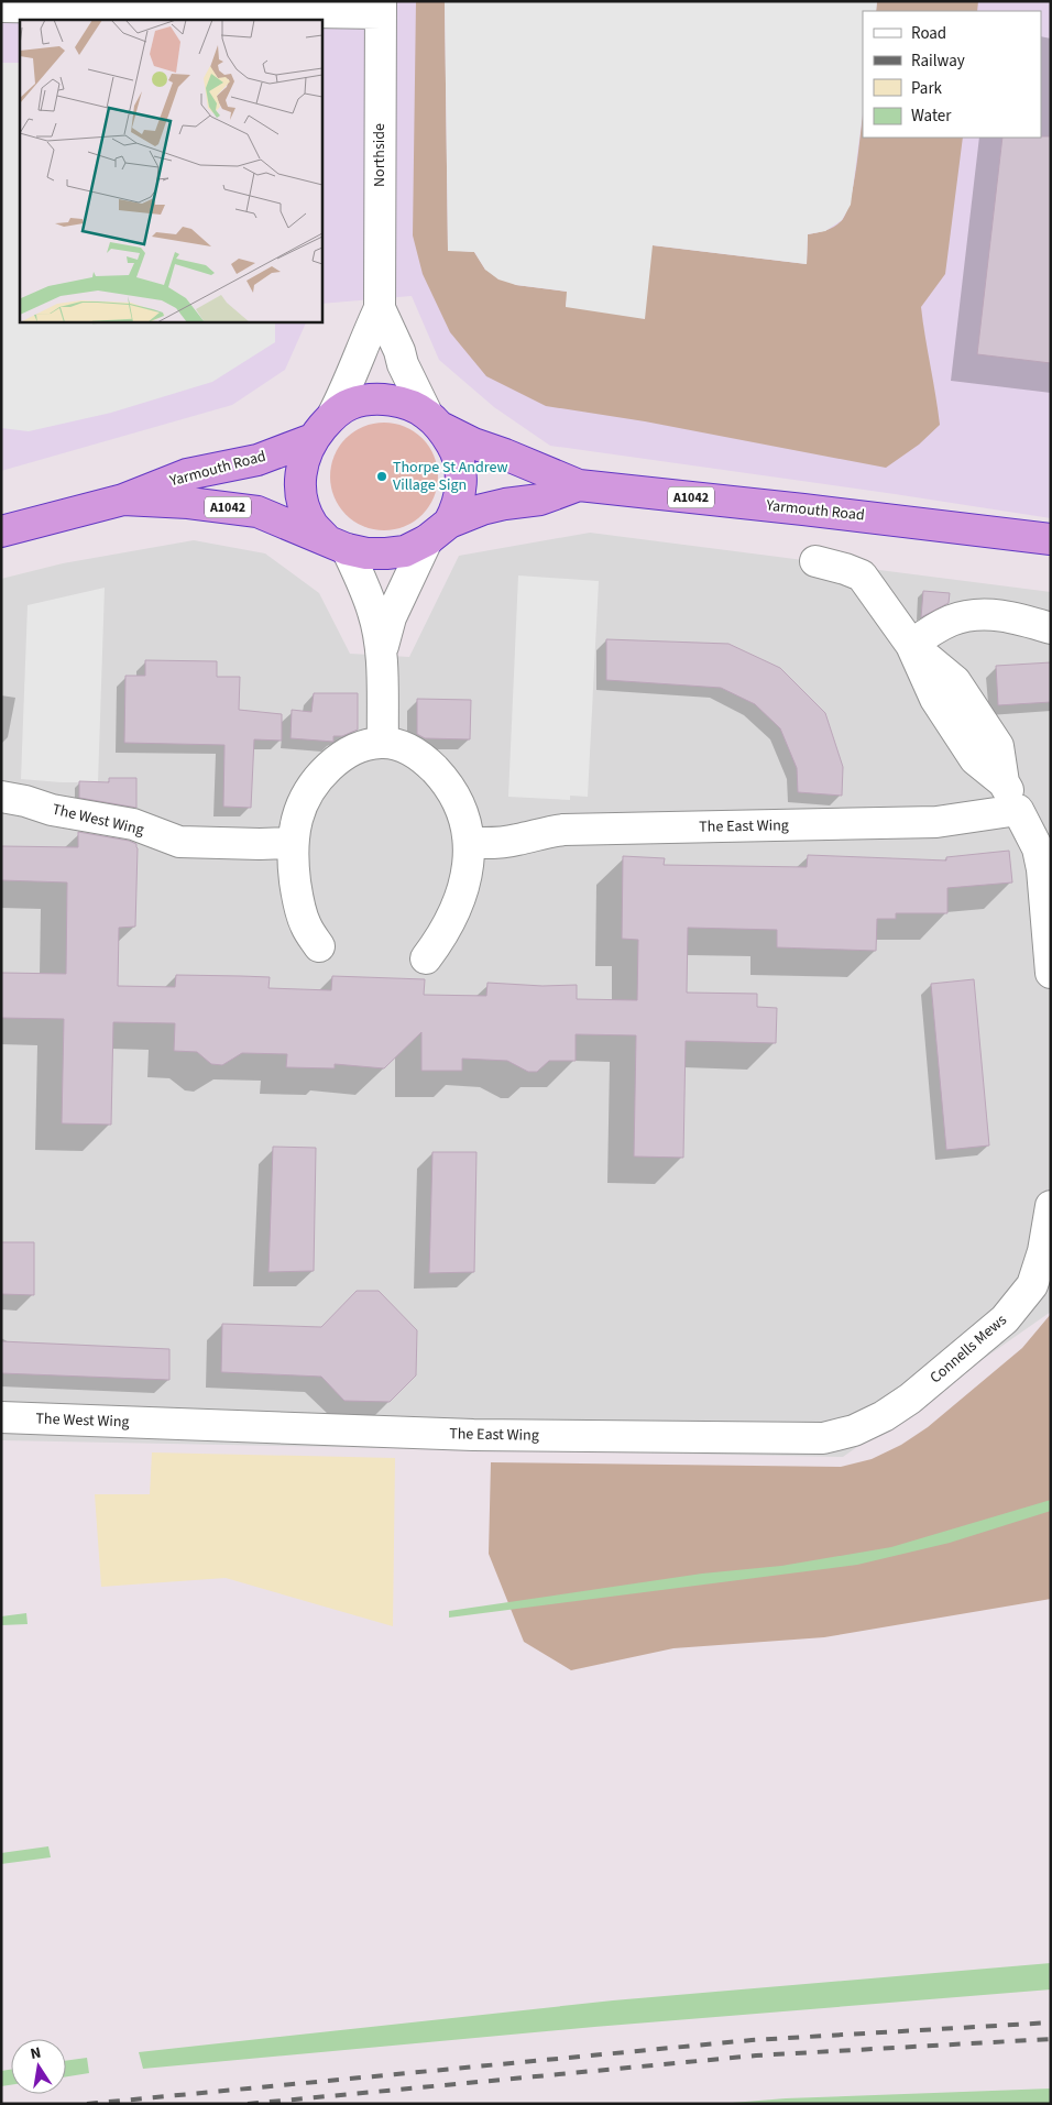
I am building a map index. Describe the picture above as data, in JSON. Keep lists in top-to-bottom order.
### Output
{
  "streets": {
    "highway": ["Yarmouth Road", "A1042"],
    "street": [
      "Northside",
      "The West Wing",
      "The East Wing",
      "Connells Mews"
    ]
  },
  "crossings": [
    ["Northside", "Yarmouth Road"],
    ["The West Wing", "The East Wing"],
    ["The East Wing", "Connells Mews"]
  ],
  "places": ["Thorpe St Andrew Village Sign"],
  "legend": [
    "Road",
    "Railway",
    "Park",
    "Water"
  ],
  "north": "top"
}
